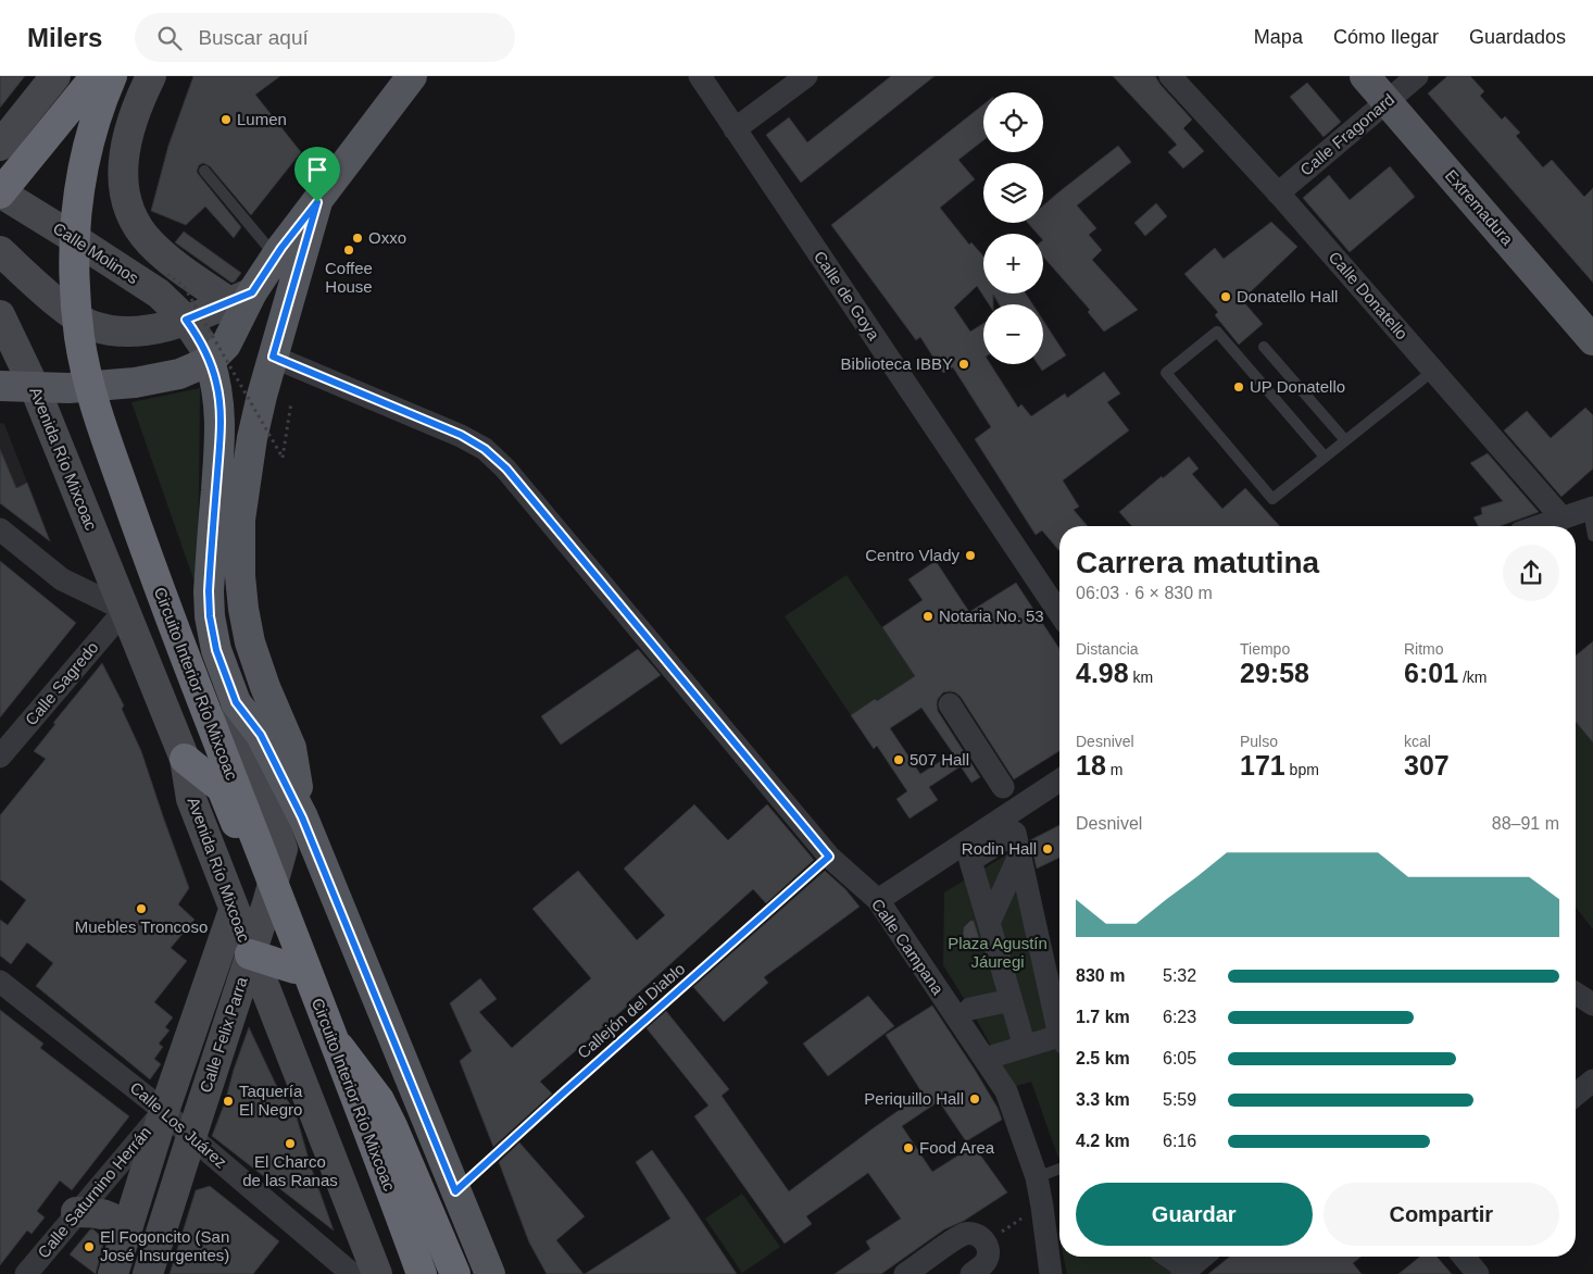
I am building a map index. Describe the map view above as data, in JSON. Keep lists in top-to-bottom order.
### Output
{
  "streets": {
    "highway": ["Circuito Interior Río Mixcoac"],
    "main road": [
      "Extremadura",
      "Calle Molinos",
      "Avenida Río Mixcoac",
      "Calle Felix Parra"
    ],
    "street": [
      "Calle Fragonard",
      "Calle de Goya",
      "Calle Donatello",
      "Calle Sagredo",
      "Calle Campana",
      "Calle Los Juárez",
      "Calle Saturnino Herrán"
    ],
    "lane": ["Callejón del Diablo"]
  },
  "crossings": [
    ["Calle Fragonard", "Extremadura"],
    ["Calle Fragonard", "Calle Donatello"],
    ["Avenida Río Mixcoac", "Calle Sagredo"],
    ["Avenida Río Mixcoac", "Calle Felix Parra"],
    ["Calle Campana", "Callejón del Diablo"],
    ["Calle Felix Parra", "Calle Los Juárez"],
    ["Calle Felix Parra", "Calle Saturnino Herrán"],
    ["Calle Los Juárez", "Calle Saturnino Herrán"]
  ],
  "parks": ["Plaza Agustín Jáuregi"],
  "places": [
    "Lumen",
    "Oxxo",
    "Coffee House",
    "Donatello Hall",
    "Biblioteca IBBY",
    "UP Donatello",
    "Centro Vlady",
    "Notaria No. 53",
    "507 Hall",
    "Rodin Hall",
    "Muebles Troncoso",
    "Periquillo Hall",
    "Taquería El Negro",
    "El Charco de las Ranas",
    "Food Area",
    "El Fogoncito (San José Insurgentes)"
  ],
  "page": {
    "header": "Milers",
    "search": "Buscar aquí",
    "nav": ["Mapa", "Cómo llegar", "Guardados"],
    "map_buttons": ["+", "−"],
    "heading": ["Carrera matutina", "06:03 · 6 × 830 m"],
    "stats": [
      ["Distancia", "4.98 km"],
      ["Tiempo", "29:58"],
      ["Ritmo", "6:01 /km"],
      ["Desnivel", "18 m"],
      ["Pulso", "171 bpm"],
      ["kcal", "307"]
    ],
    "chart": ["Desnivel", "88–91 m"],
    "list": [
      {
        "name": "830 m",
        "note": "5:32"
      },
      {
        "name": "1.7 km",
        "note": "6:23"
      },
      {
        "name": "2.5 km",
        "note": "6:05"
      },
      {
        "name": "3.3 km",
        "note": "5:59"
      },
      {
        "name": "4.2 km",
        "note": "6:16"
      }
    ],
    "buttons": ["Guardar", "Compartir"]
  }
}
